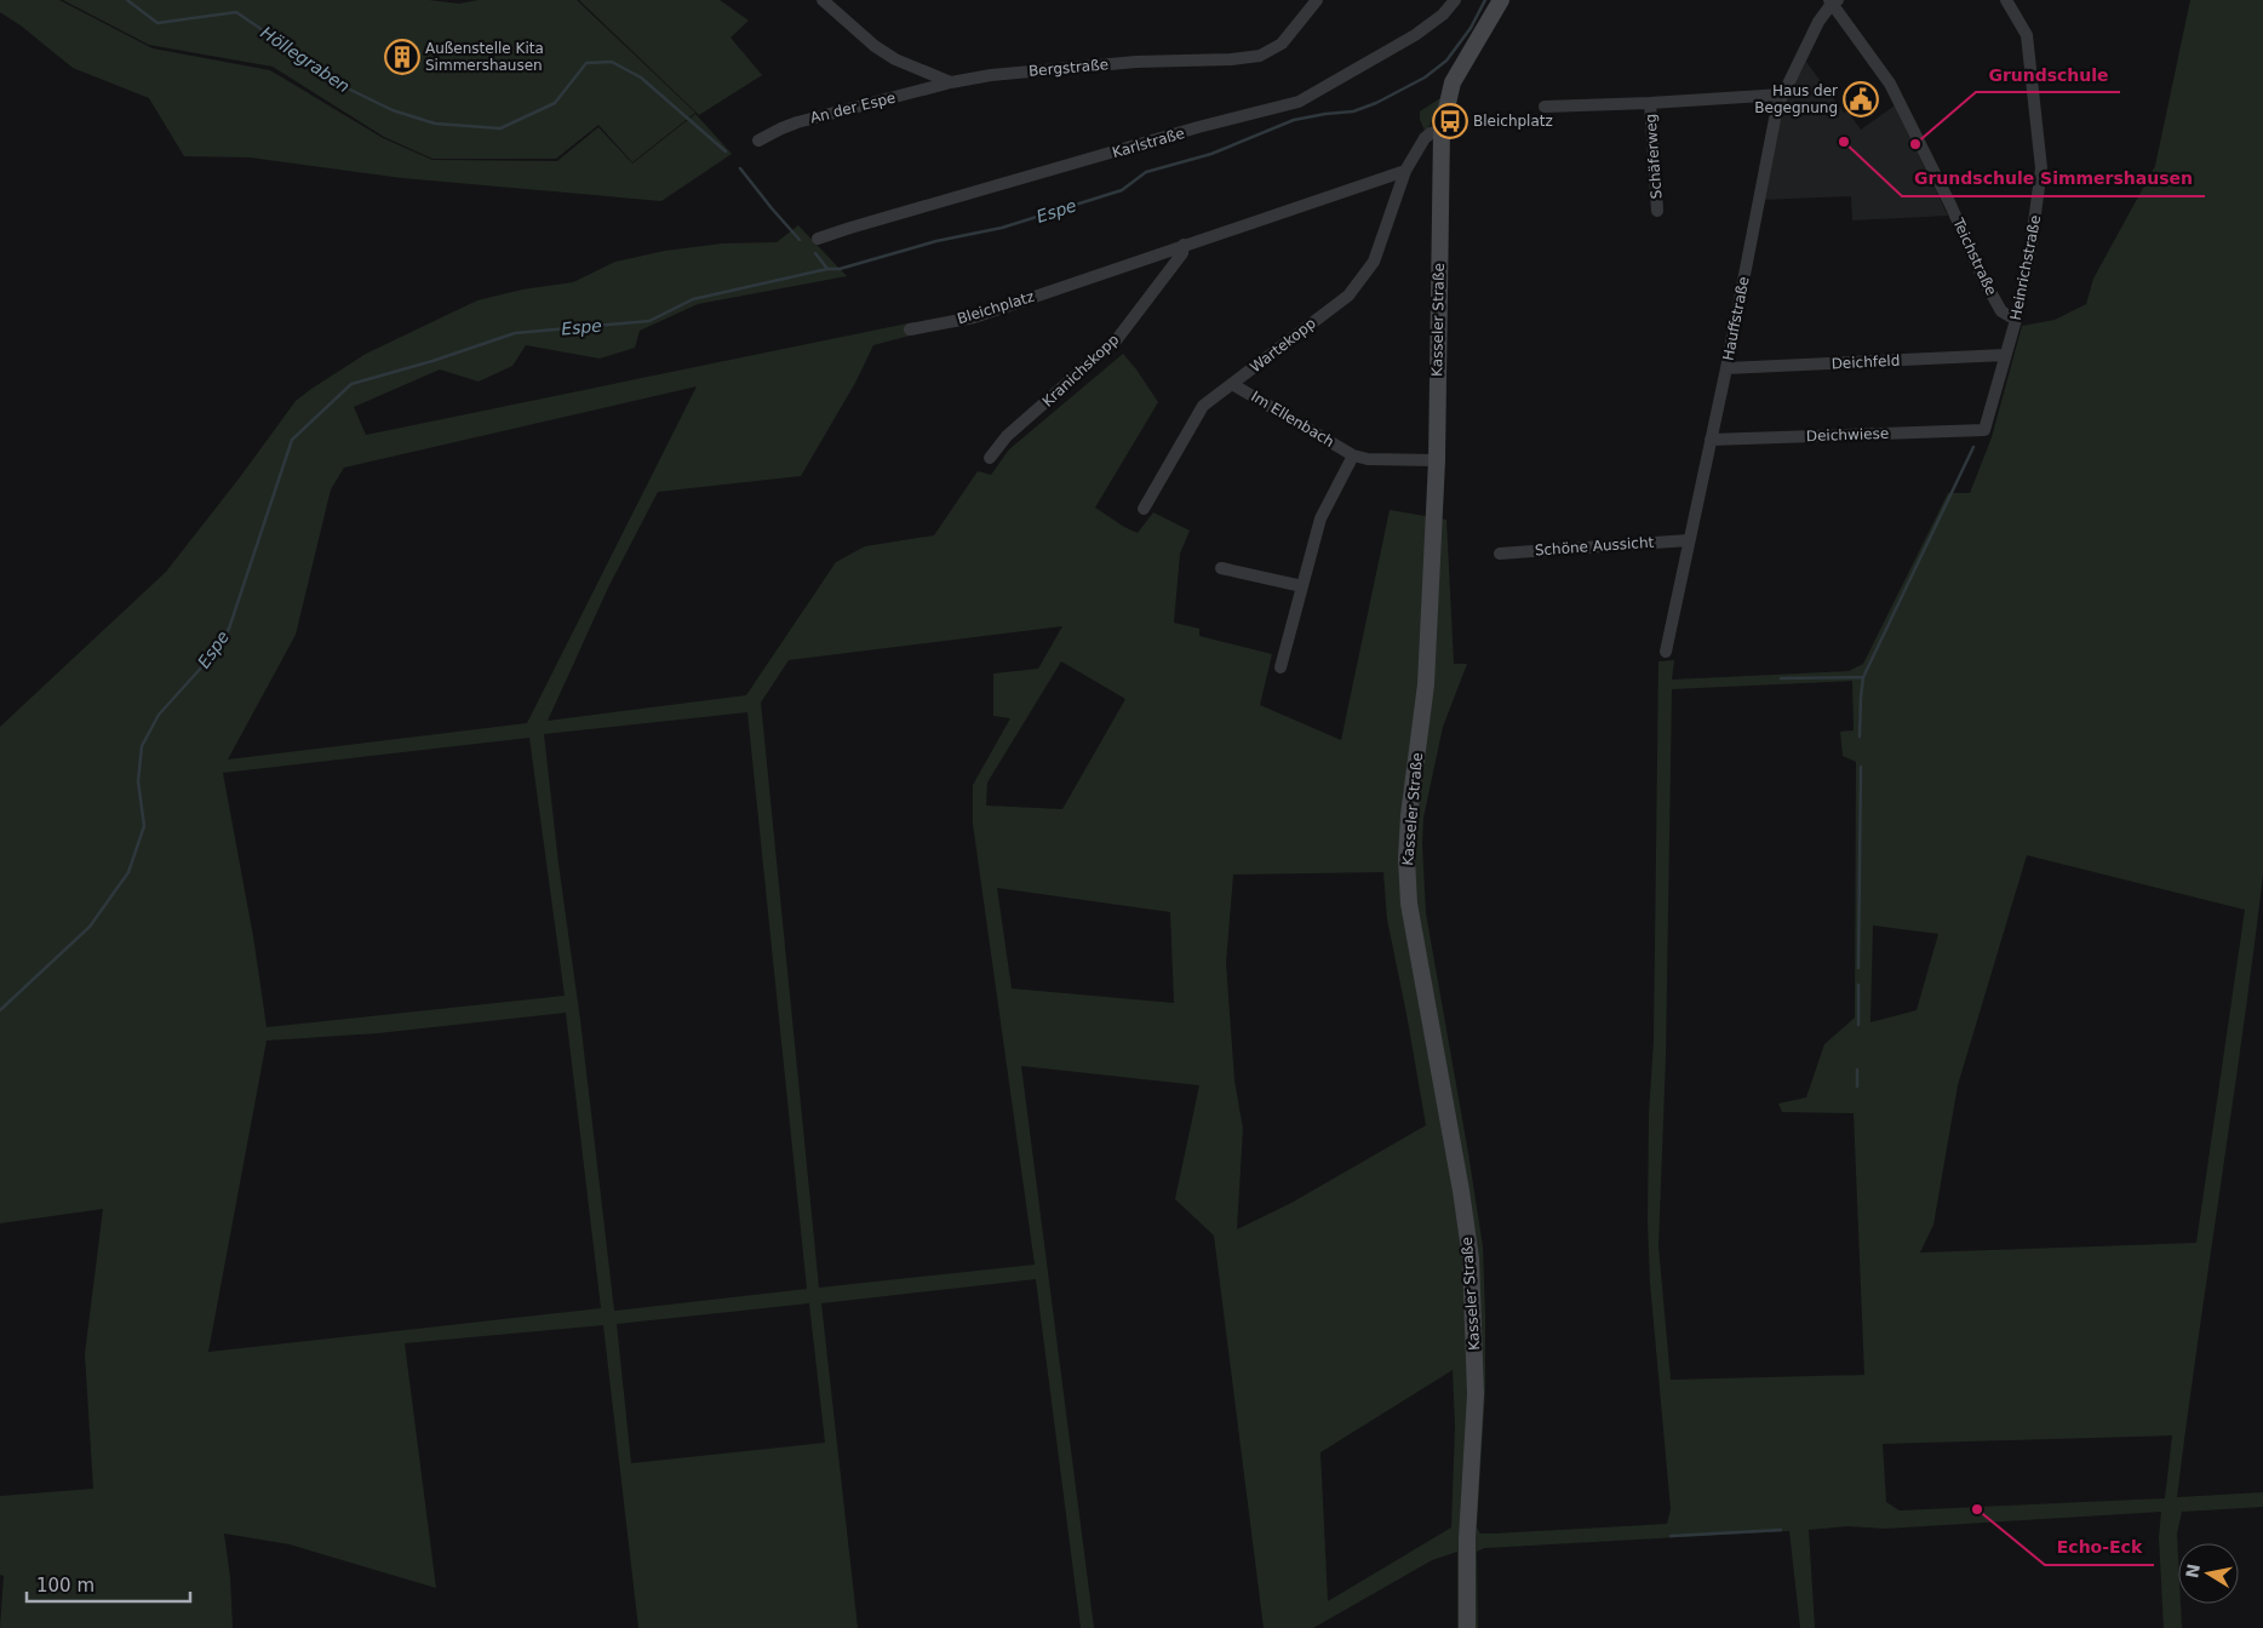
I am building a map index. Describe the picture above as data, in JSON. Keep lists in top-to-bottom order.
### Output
{
  "streets": {
    "street": [
      "Bergstraße",
      "An der Espe",
      "Karlstraße",
      "Schäferweg",
      "Teichstraße",
      "Heinrichstraße",
      "Bleichplatz",
      "Hauffstraße",
      "Kasseler Straße",
      "Wartekopp",
      "Deichfeld",
      "Kranichskopp",
      "Im Ellenbach",
      "Deichwiese",
      "Schöne Aussicht"
    ]
  },
  "crossings": [
    ["Bergstraße", "An der Espe"],
    ["Schäferweg", "Hauffstraße"],
    ["Teichstraße", "Heinrichstraße"],
    ["Teichstraße", "Hauffstraße"],
    ["Heinrichstraße", "Deichfeld"],
    ["Heinrichstraße", "Deichwiese"],
    ["Bleichplatz", "Wartekopp"],
    ["Bleichplatz", "Kranichskopp"],
    ["Hauffstraße", "Deichfeld"],
    ["Hauffstraße", "Deichwiese"],
    ["Hauffstraße", "Schöne Aussicht"],
    ["Kasseler Straße", "Im Ellenbach"],
    ["Wartekopp", "Im Ellenbach"]
  ],
  "water": ["Höllegraben", "Espe"],
  "places": {
    "building": ["Außenstelle Kita Simmershausen"],
    "public building": ["Haus der Begegnung"],
    "bus stop": ["Bleichplatz"],
    "other": ["Grundschule Simmershausen", "Grundschule", "Echo-Eck"]
  },
  "scale_bar": "100 m",
  "north": "left"
}
